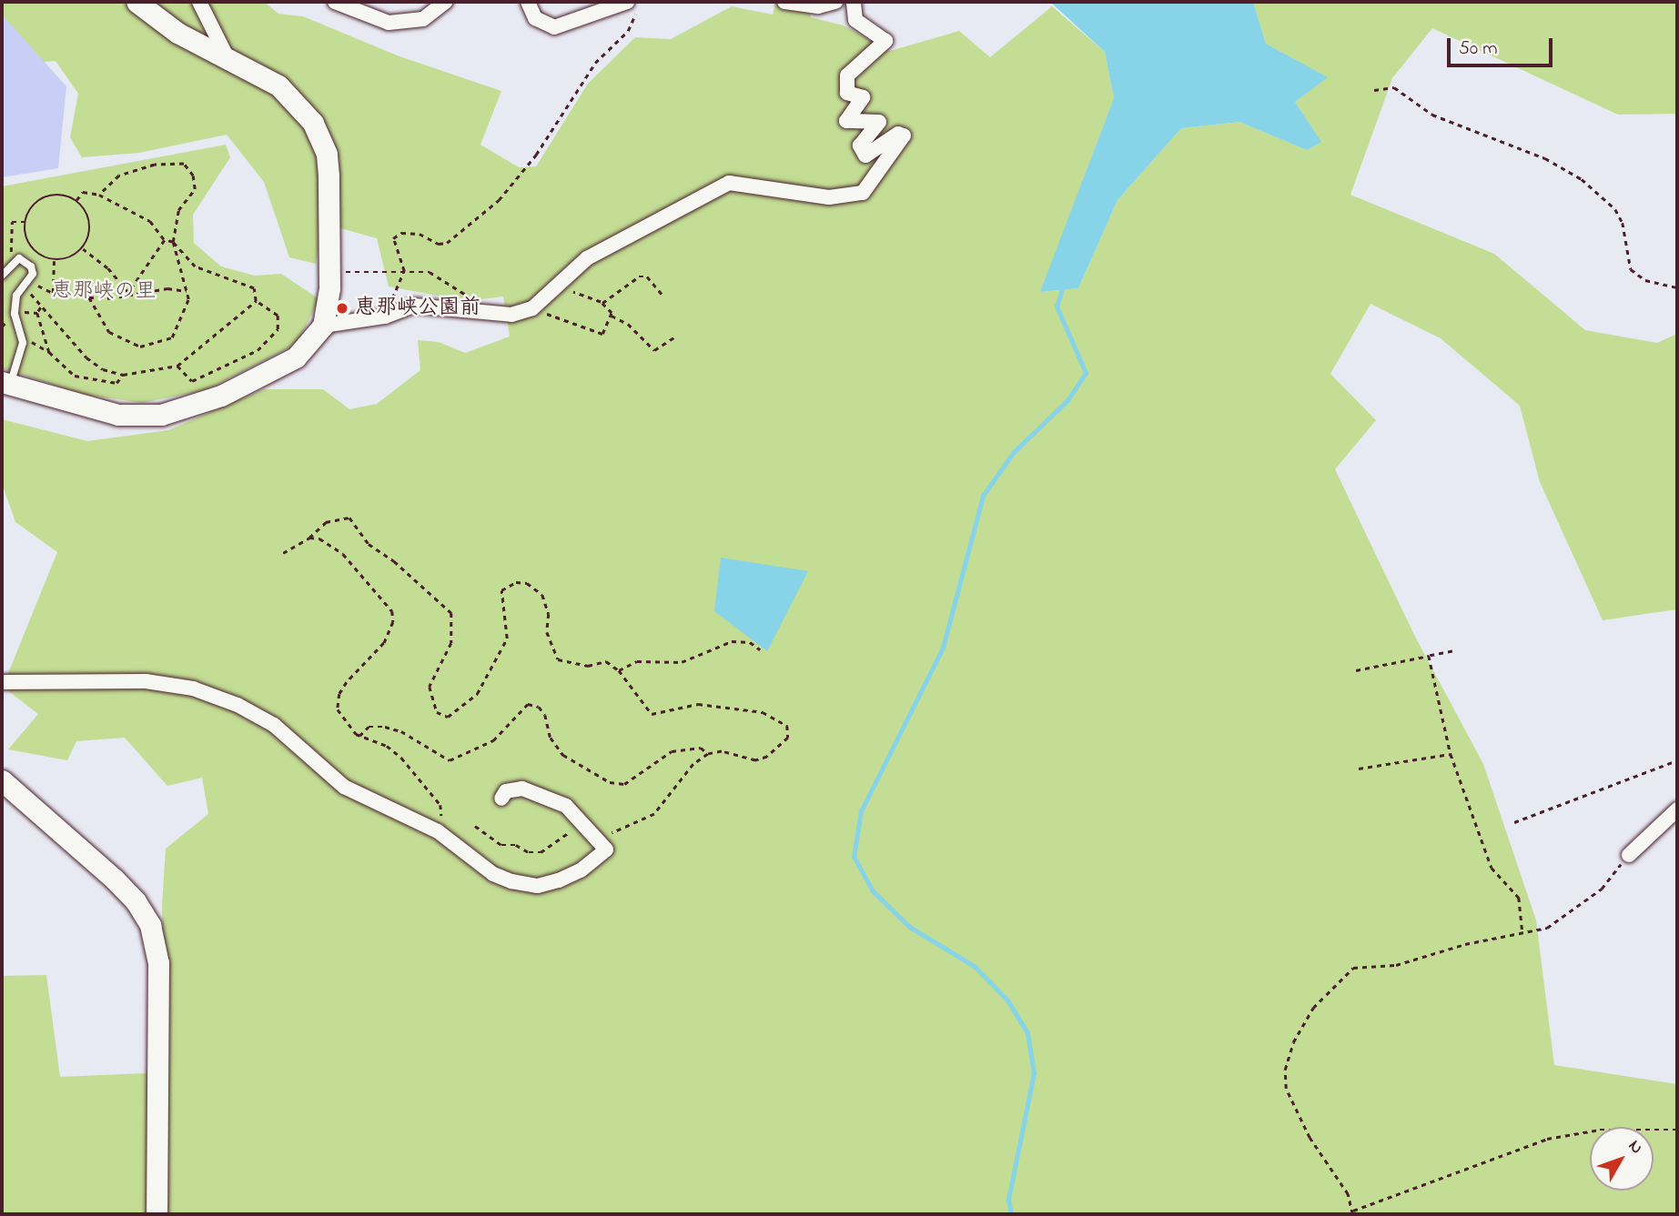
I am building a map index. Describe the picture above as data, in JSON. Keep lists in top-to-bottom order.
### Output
{
  "parks": ["恵那峡の里"],
  "places": ["恵那峡公園前"],
  "scale_bar": "50 m",
  "north": "top right"
}
